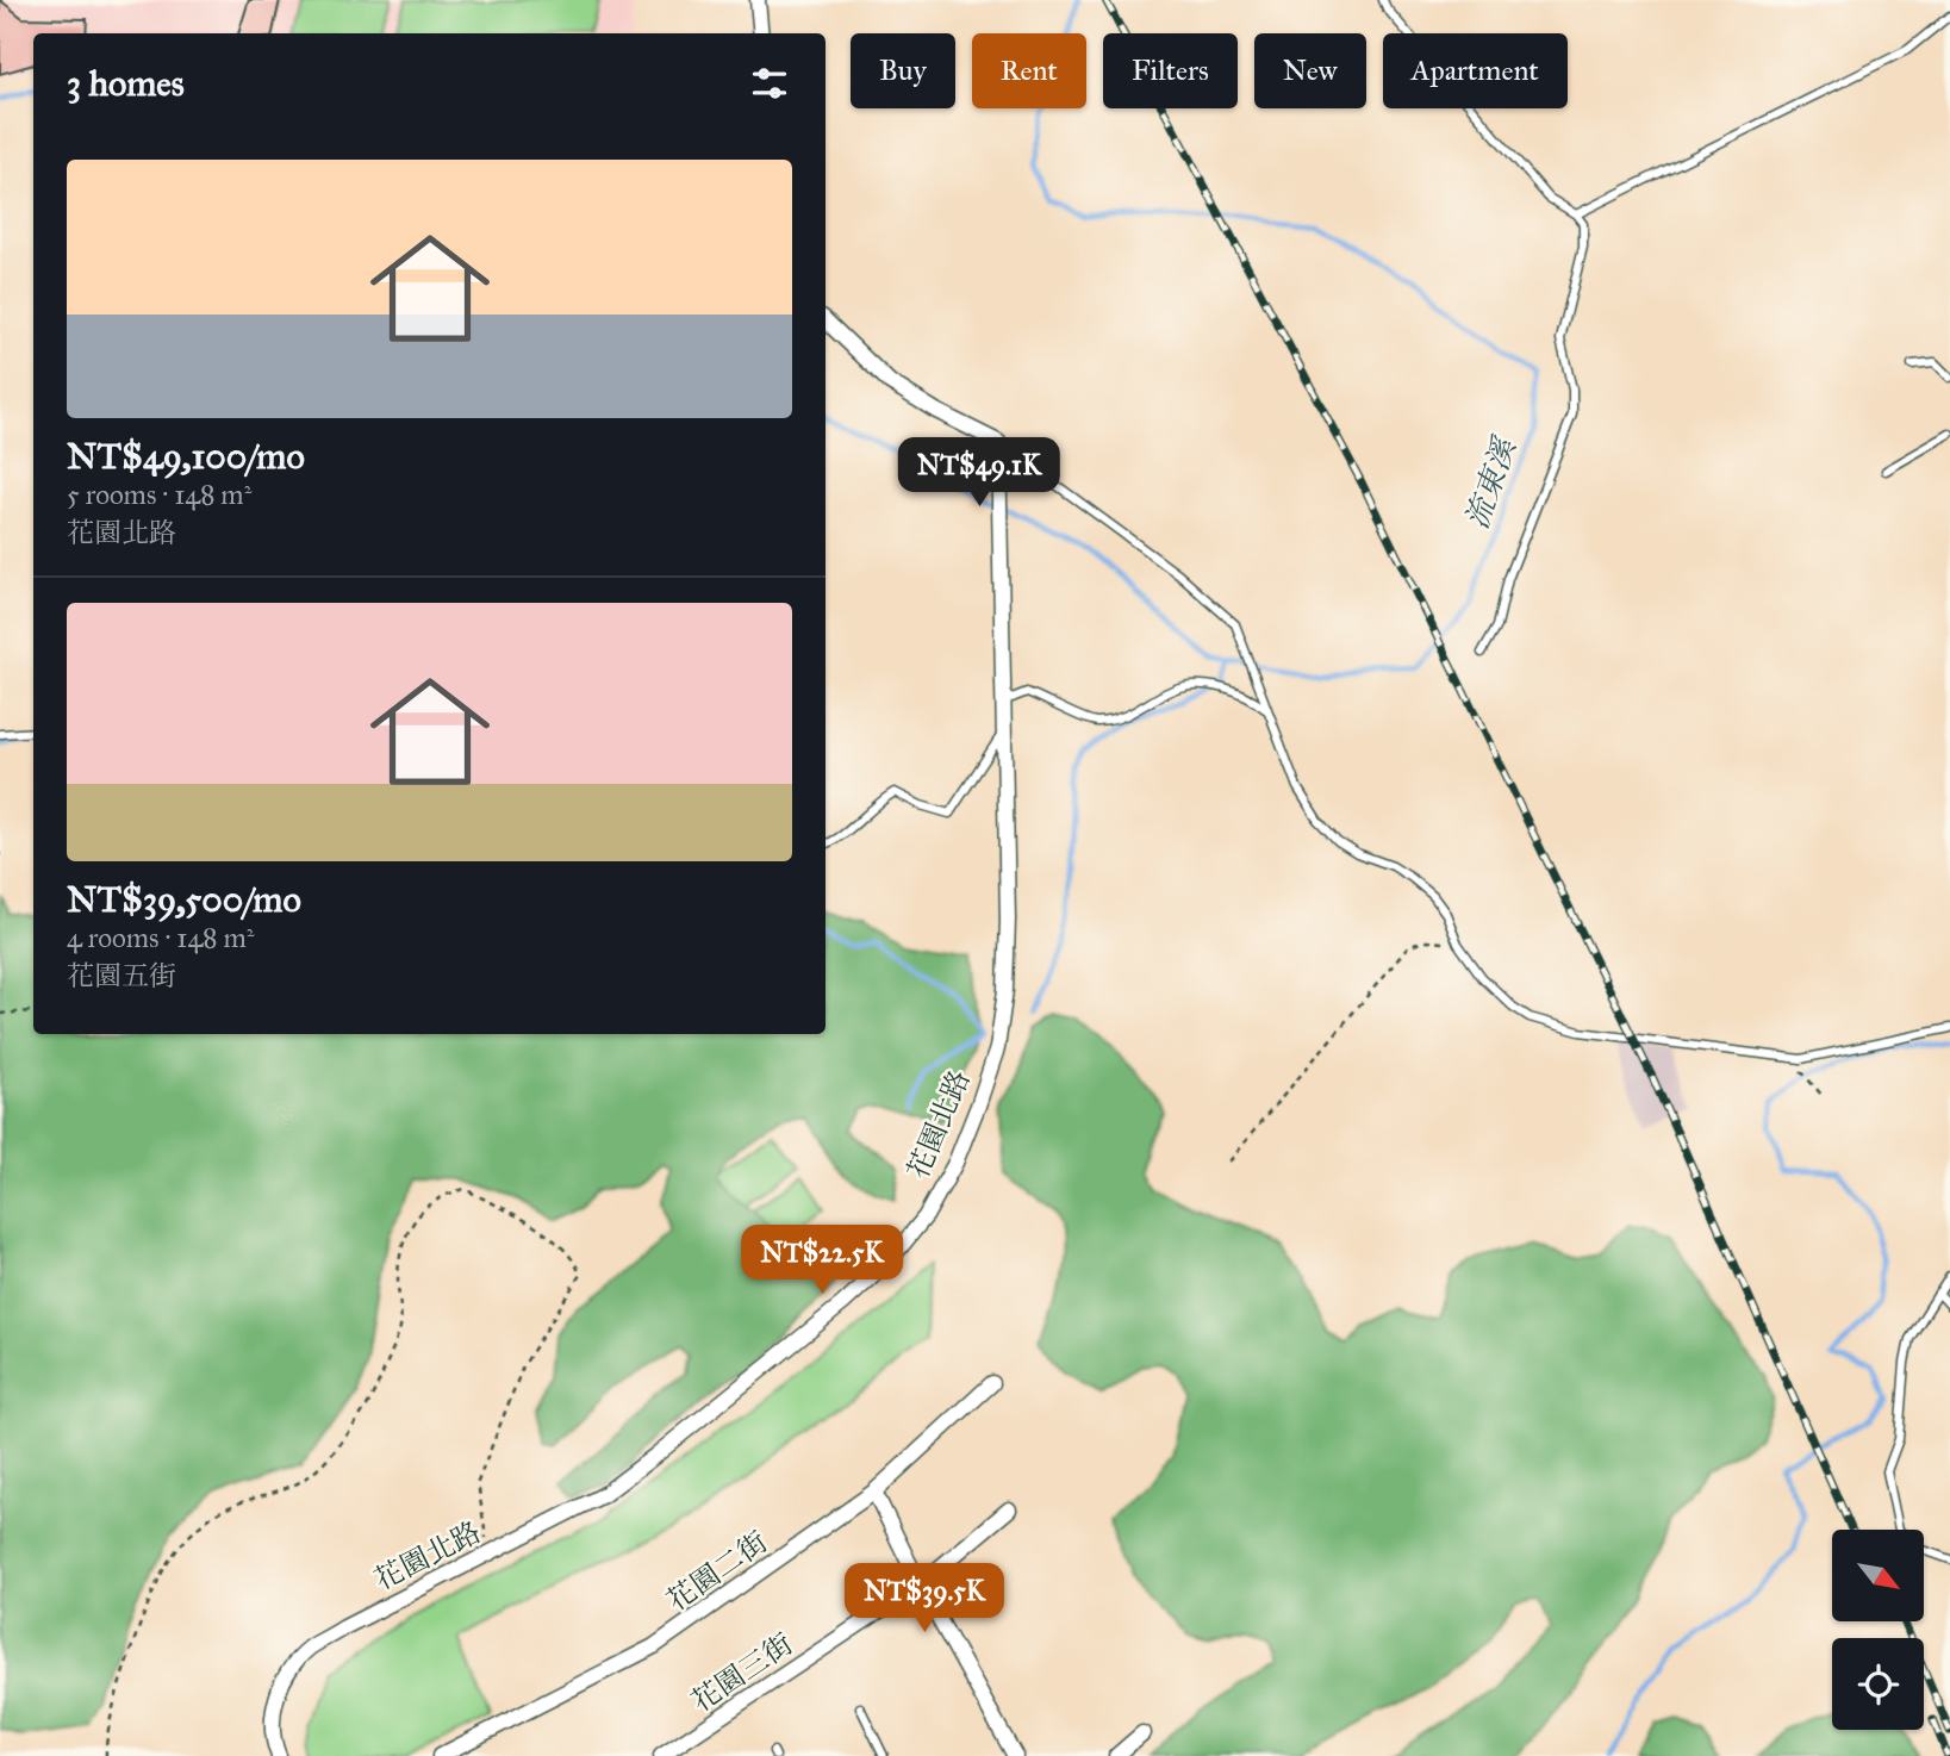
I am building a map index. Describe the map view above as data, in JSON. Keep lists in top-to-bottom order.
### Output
{
  "streets": {
    "street": ["花園北路", "花園二街", "花園三街"]
  },
  "water": ["流東溪"],
  "north": "bottom right",
  "page": {
    "chip": [
      "Buy",
      "Rent",
      "Filters",
      "New",
      "Apartment"
    ],
    "heading": "3 homes",
    "list": [
      {
        "name": "NT$49,100/mo",
        "note": "5 rooms · 148 m² · 花園北路"
      },
      {
        "name": "NT$39,500/mo",
        "note": "4 rooms · 148 m² · 花園五街"
      }
    ],
    "price": ["NT$49.1K", "NT$22.5K", "NT$39.5K"]
  }
}
